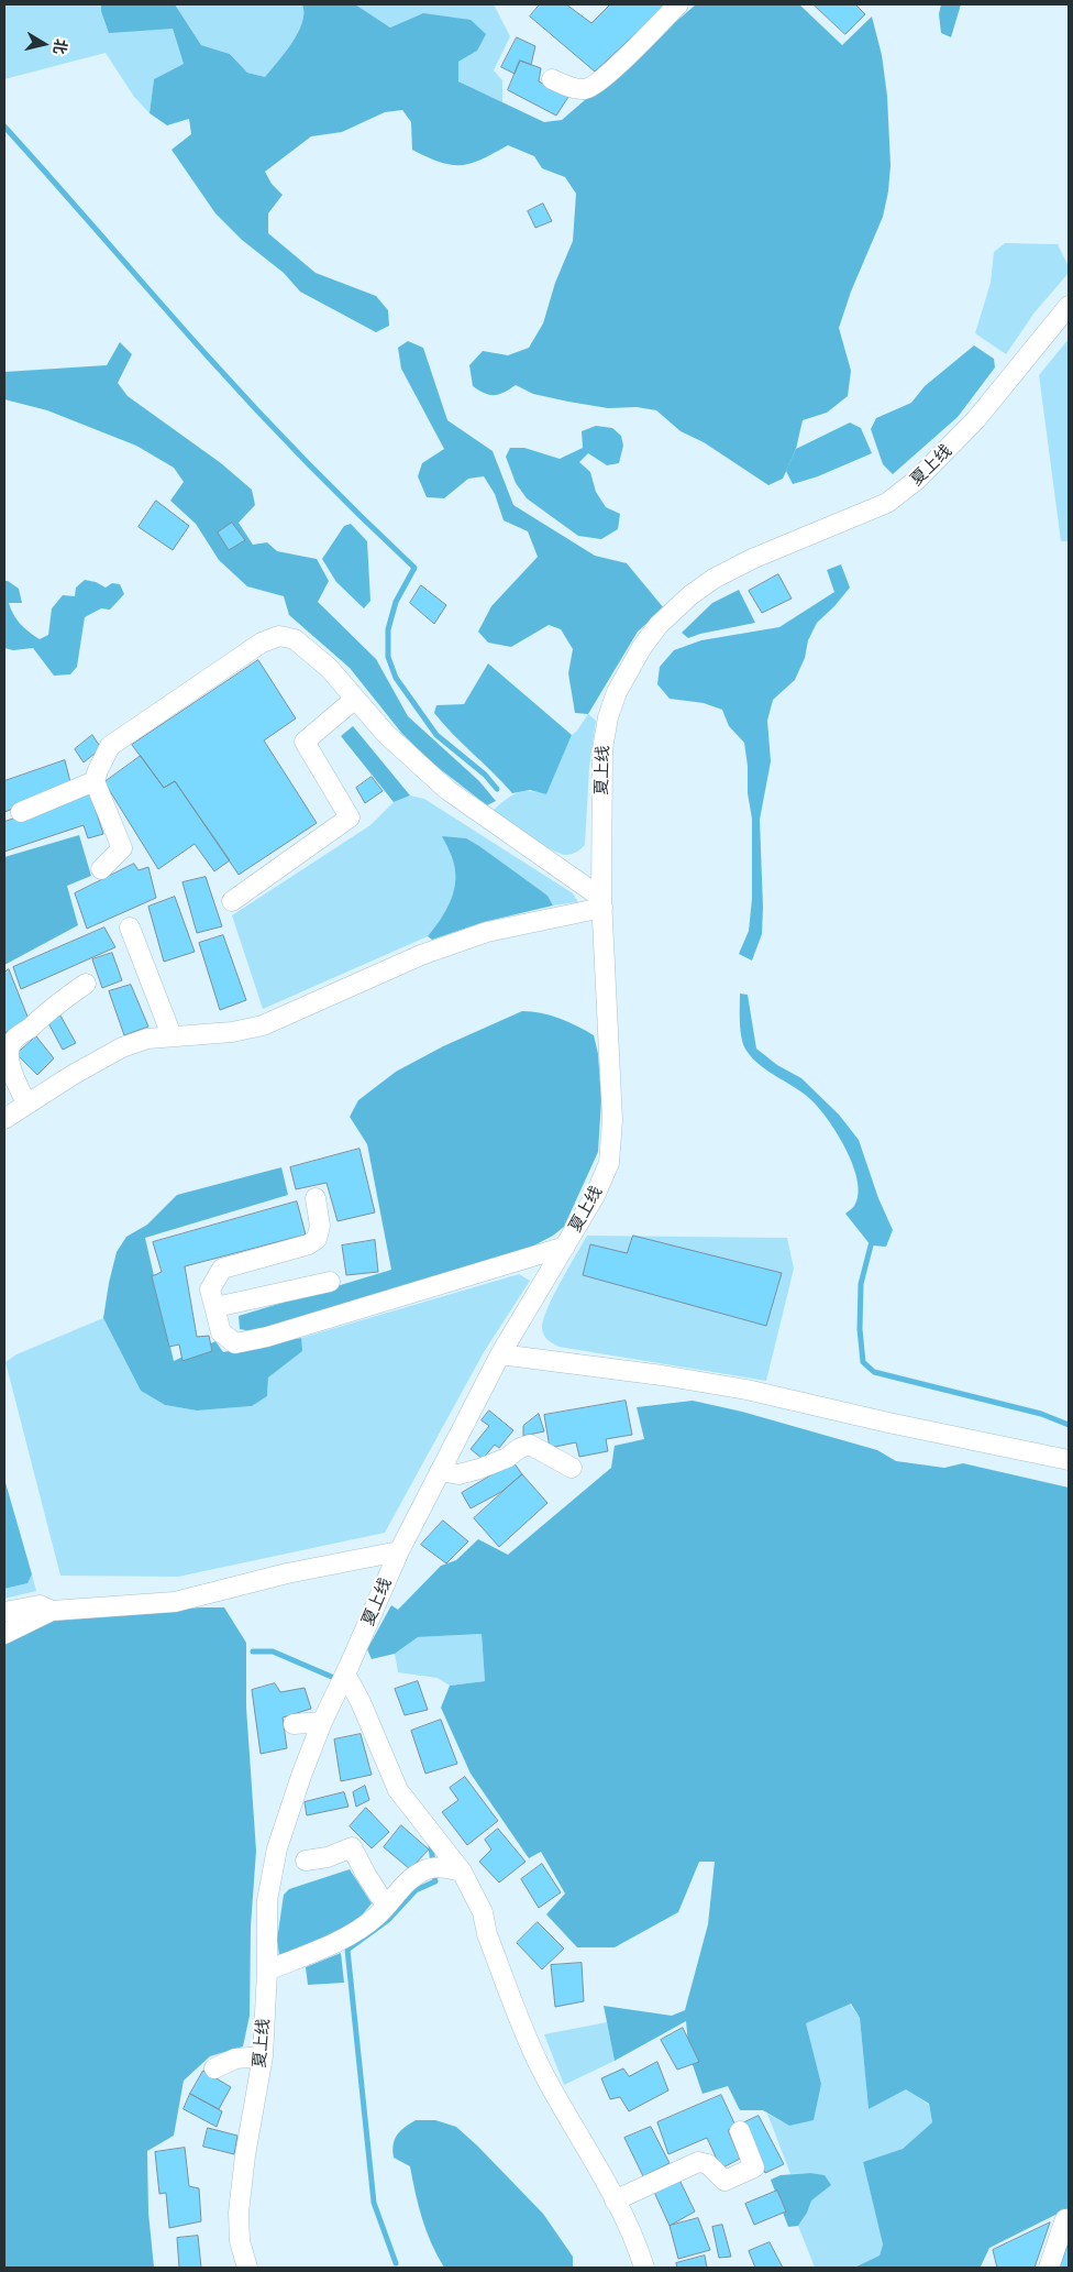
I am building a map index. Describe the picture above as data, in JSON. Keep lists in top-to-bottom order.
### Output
{
  "streets": {
    "street": ["夏上线"]
  },
  "north": "right"
}
